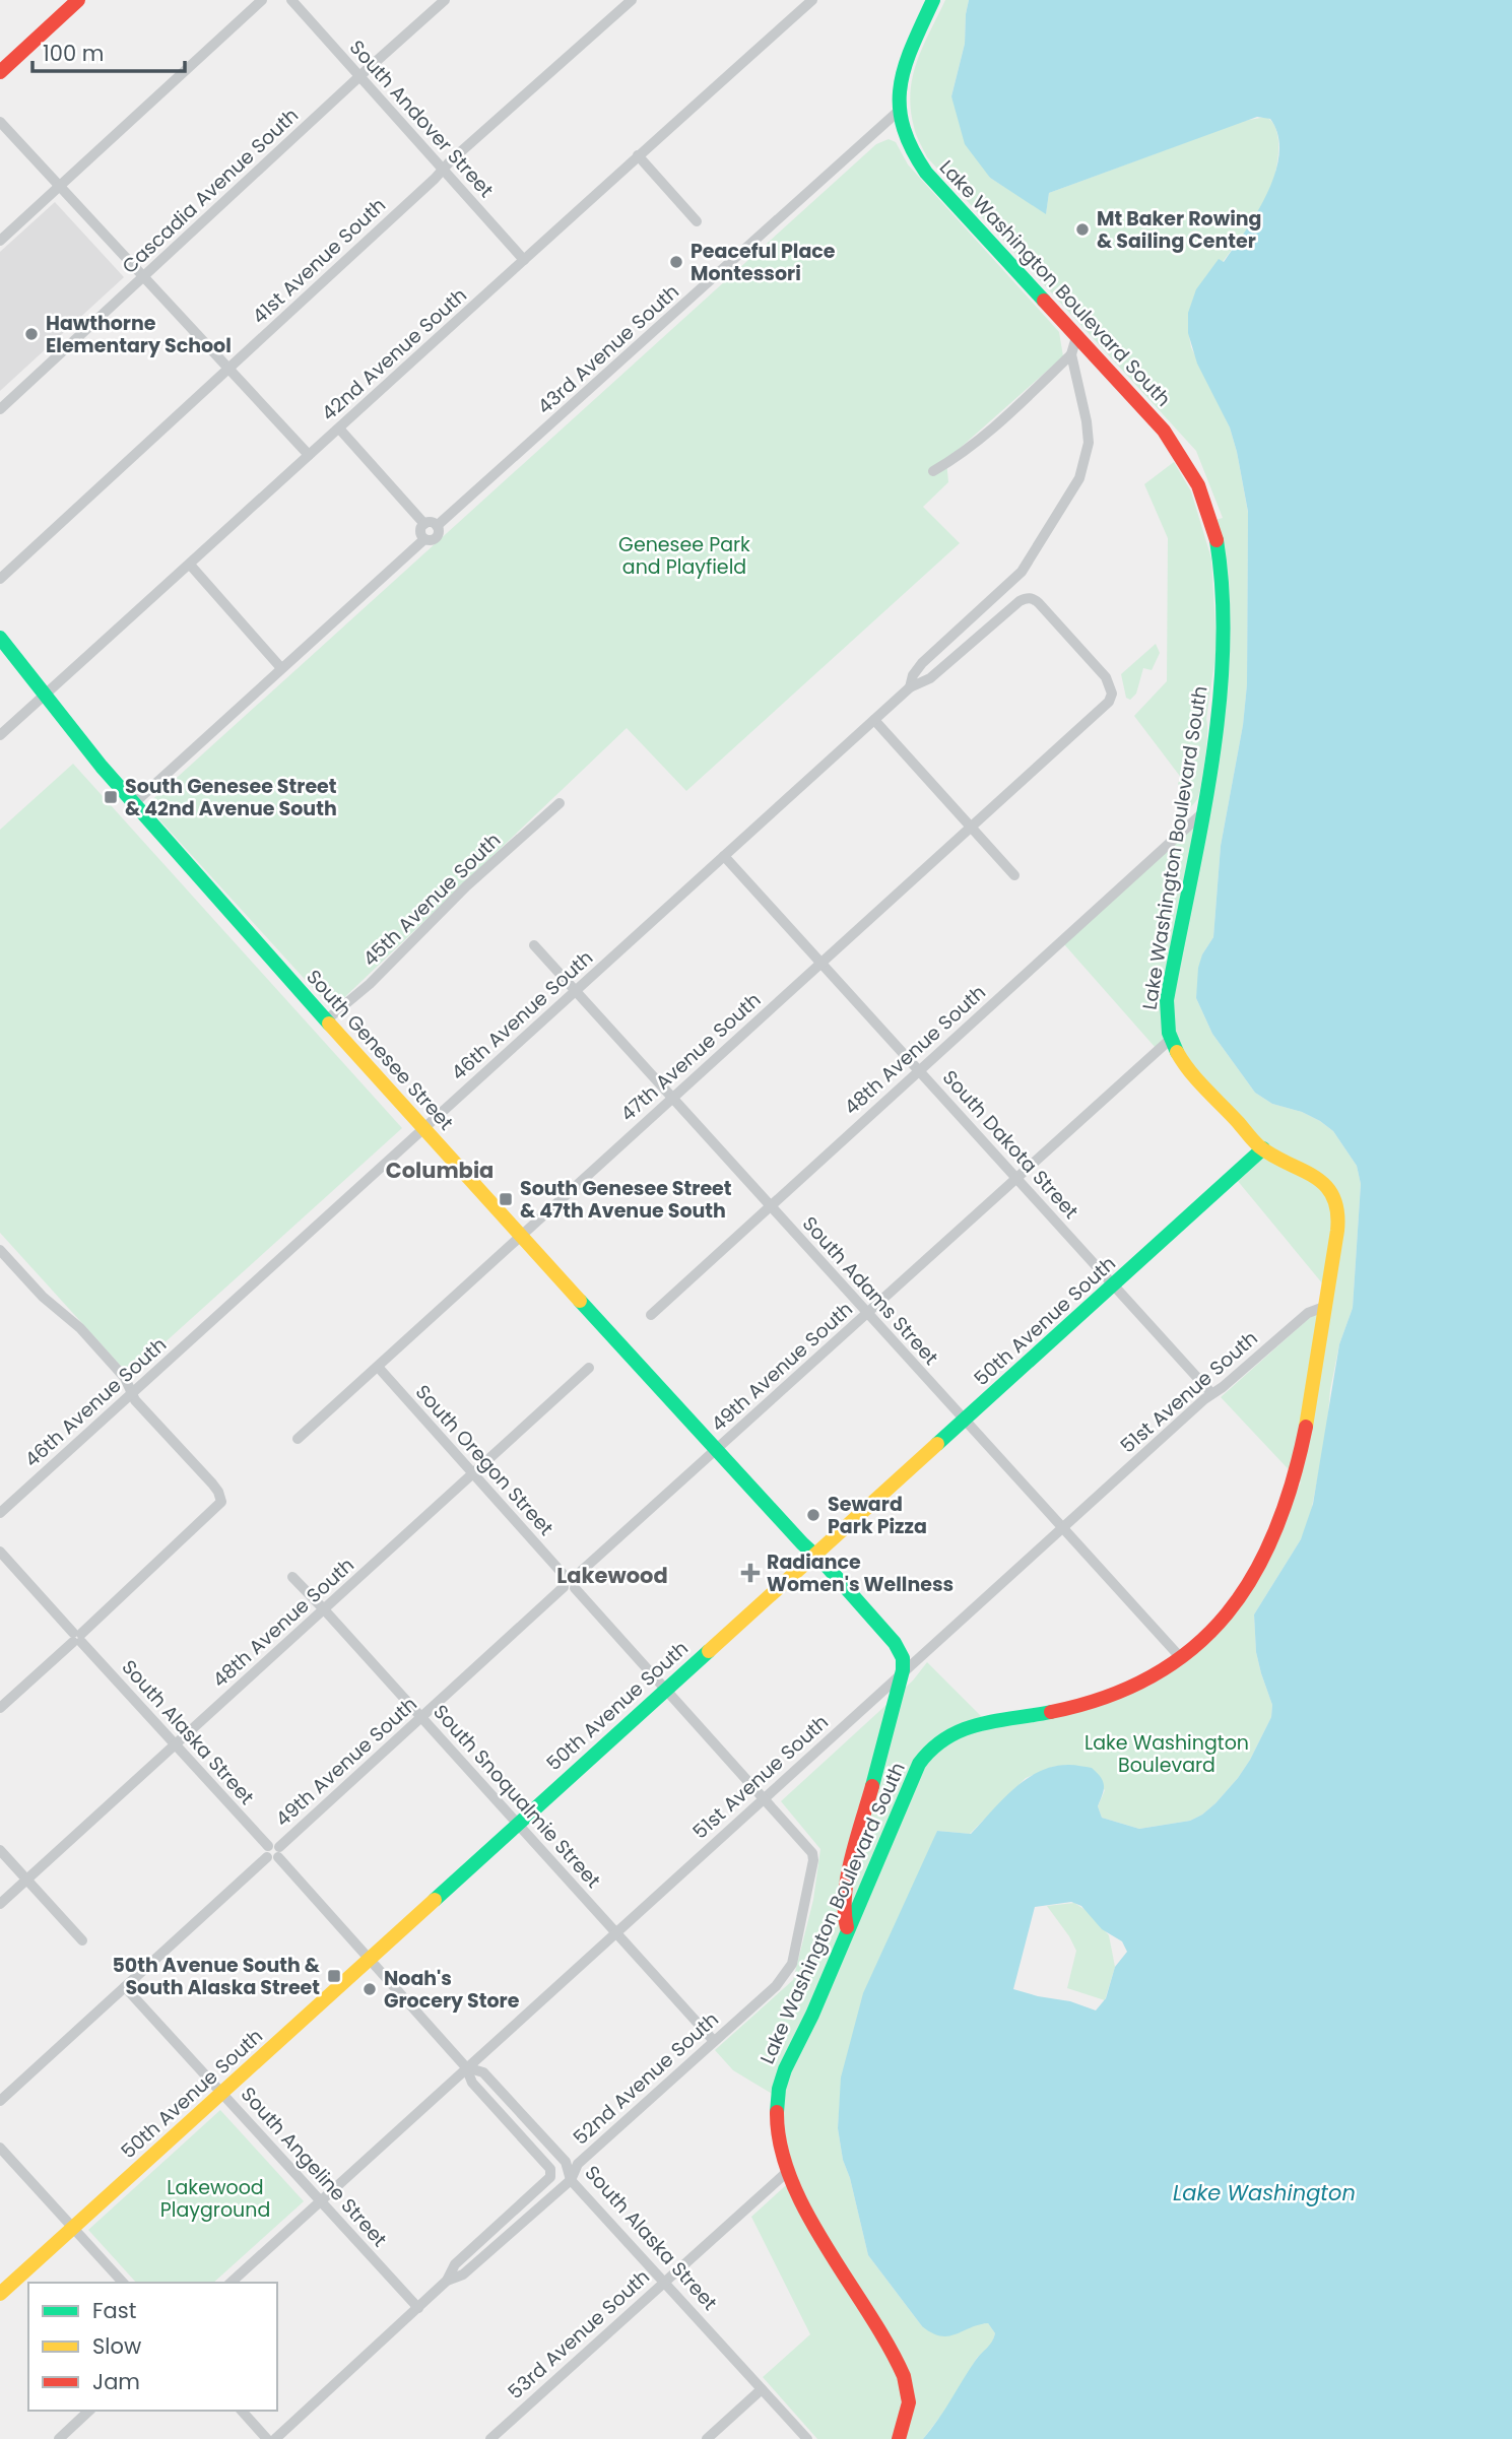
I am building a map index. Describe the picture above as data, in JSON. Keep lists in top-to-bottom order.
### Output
{
  "streets": {
    "street": [
      "South Andover Street",
      "Cascadia Avenue South",
      "41st Avenue South",
      "Lake Washington Boulevard South",
      "43rd Avenue South",
      "42nd Avenue South",
      "45th Avenue South",
      "46th Avenue South",
      "South Genesee Street",
      "48th Avenue South",
      "47th Avenue South",
      "South Dakota Street",
      "South Adams Street",
      "50th Avenue South",
      "49th Avenue South",
      "51st Avenue South",
      "South Oregon Street",
      "South Alaska Street",
      "South Snoqualmie Street",
      "52nd Avenue South",
      "South Angeline Street",
      "53rd Avenue South"
    ]
  },
  "crossings": [
    ["South Andover Street", "Cascadia Avenue South"],
    ["South Andover Street", "41st Avenue South"],
    ["South Andover Street", "42nd Avenue South"],
    ["Lake Washington Boulevard South", "43rd Avenue South"],
    ["Lake Washington Boulevard South", "46th Avenue South"],
    ["Lake Washington Boulevard South", "48th Avenue South"],
    ["Lake Washington Boulevard South", "South Adams Street"],
    ["Lake Washington Boulevard South", "50th Avenue South"],
    ["Lake Washington Boulevard South", "49th Avenue South"],
    ["Lake Washington Boulevard South", "51st Avenue South"],
    ["Lake Washington Boulevard South", "53rd Avenue South"],
    ["42nd Avenue South", "South Genesee Street"],
    ["45th Avenue South", "South Genesee Street"],
    ["46th Avenue South", "South Genesee Street"],
    ["46th Avenue South", "47th Avenue South"],
    ["46th Avenue South", "South Dakota Street"],
    ["46th Avenue South", "South Adams Street"],
    ["South Genesee Street", "47th Avenue South"],
    ["South Genesee Street", "50th Avenue South"],
    ["South Genesee Street", "49th Avenue South"],
    ["South Genesee Street", "51st Avenue South"],
    ["48th Avenue South", "South Dakota Street"],
    ["48th Avenue South", "South Adams Street"],
    ["48th Avenue South", "South Oregon Street"],
    ["48th Avenue South", "South Alaska Street"],
    ["48th Avenue South", "South Snoqualmie Street"],
    ["47th Avenue South", "South Dakota Street"],
    ["47th Avenue South", "South Adams Street"],
    ["47th Avenue South", "South Oregon Street"],
    ["South Dakota Street", "50th Avenue South"],
    ["South Dakota Street", "49th Avenue South"],
    ["South Dakota Street", "51st Avenue South"],
    ["South Adams Street", "50th Avenue South"],
    ["South Adams Street", "49th Avenue South"],
    ["South Adams Street", "51st Avenue South"],
    ["50th Avenue South", "South Oregon Street"],
    ["50th Avenue South", "South Alaska Street"],
    ["50th Avenue South", "South Snoqualmie Street"],
    ["50th Avenue South", "South Angeline Street"],
    ["49th Avenue South", "South Oregon Street"],
    ["49th Avenue South", "South Alaska Street"],
    ["49th Avenue South", "South Snoqualmie Street"],
    ["49th Avenue South", "South Angeline Street"],
    ["51st Avenue South", "South Oregon Street"],
    ["51st Avenue South", "South Alaska Street"],
    ["51st Avenue South", "South Snoqualmie Street"],
    ["51st Avenue South", "South Angeline Street"],
    ["South Oregon Street", "52nd Avenue South"],
    ["South Alaska Street", "52nd Avenue South"],
    ["South Alaska Street", "53rd Avenue South"],
    ["South Snoqualmie Street", "52nd Avenue South"],
    ["52nd Avenue South", "South Angeline Street"]
  ],
  "districts": ["Columbia", "Lakewood"],
  "water": ["Lake Washington"],
  "parks": ["Genesee Park and Playfield", "Lake Washington Boulevard", "Lakewood Playground"],
  "places": {
    "other": [
      "Mt Baker Rowing & Sailing Center",
      "Peaceful Place Montessori",
      "Hawthorne Elementary School",
      "Seward Park Pizza",
      "Noah's Grocery Store"
    ],
    "transit": ["South Genesee Street & 42nd Avenue South", "South Genesee Street & 47th Avenue South", "50th Avenue South & South Alaska Street"],
    "health": ["Radiance Women's Wellness"]
  },
  "legend": ["Fast", "Slow", "Jam"],
  "scale_bar": "100 m"
}
